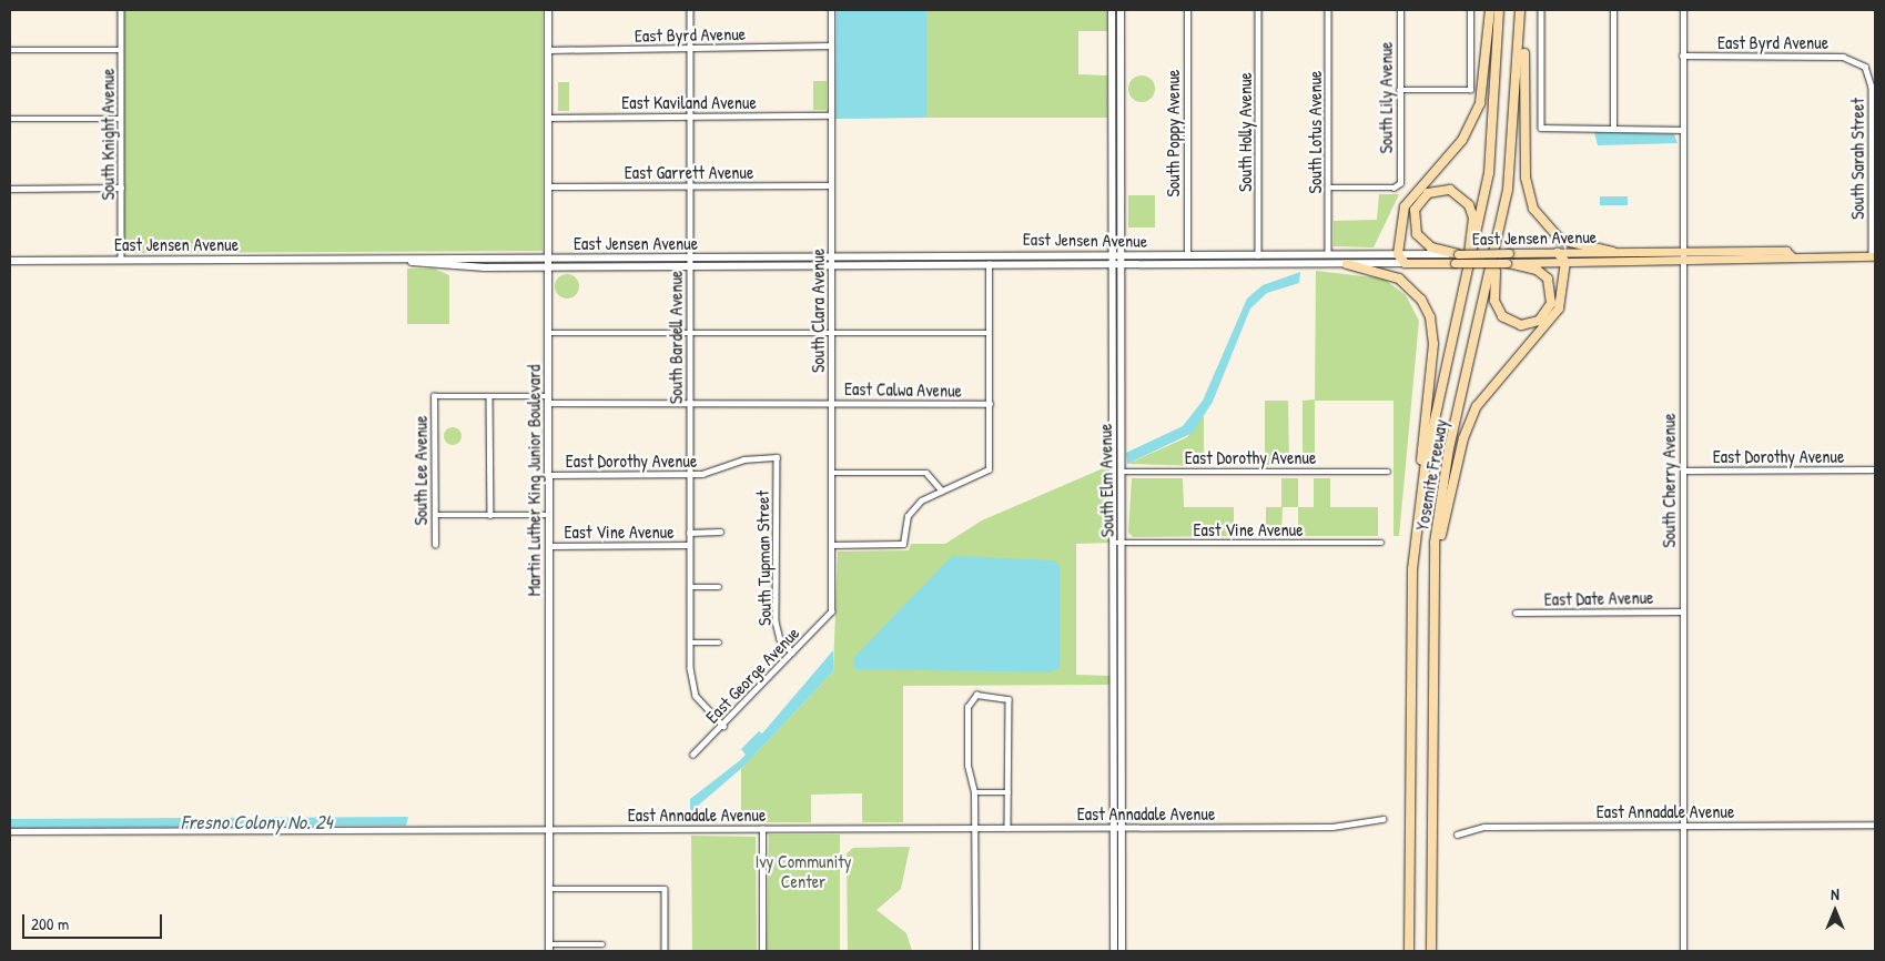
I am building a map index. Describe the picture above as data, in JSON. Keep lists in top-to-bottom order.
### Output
{
  "streets": {
    "highway": ["Yosemite Freeway"],
    "main road": ["East Jensen Avenue", "Martin Luther King Junior Boulevard", "South Elm Avenue"],
    "street": [
      "East Byrd Avenue",
      "South Lily Avenue",
      "East Kaviland Avenue",
      "South Holly Avenue",
      "South Lotus Avenue",
      "South Poppy Avenue",
      "South Knight Avenue",
      "South Sarah Street",
      "East Garrett Avenue",
      "South Clara Avenue",
      "South Bardell Avenue",
      "East Calwa Avenue",
      "East Dorothy Avenue",
      "South Lee Avenue",
      "South Cherry Avenue",
      "East Vine Avenue",
      "South Tupman Street",
      "East Date Avenue",
      "East George Avenue",
      "East Annadale Avenue"
    ]
  },
  "crossings": [
    ["East Byrd Avenue", "South Sarah Street"],
    ["East Byrd Avenue", "South Clara Avenue"],
    ["East Byrd Avenue", "South Bardell Avenue"],
    ["East Byrd Avenue", "Martin Luther King Junior Boulevard"],
    ["East Byrd Avenue", "South Cherry Avenue"],
    ["South Lily Avenue", "South Lotus Avenue"],
    ["East Kaviland Avenue", "South Clara Avenue"],
    ["East Kaviland Avenue", "South Bardell Avenue"],
    ["East Kaviland Avenue", "Martin Luther King Junior Boulevard"],
    ["South Holly Avenue", "East Jensen Avenue"],
    ["South Lotus Avenue", "East Jensen Avenue"],
    ["South Poppy Avenue", "East Jensen Avenue"],
    ["South Knight Avenue", "East Jensen Avenue"],
    ["South Sarah Street", "East Jensen Avenue"],
    ["East Garrett Avenue", "South Clara Avenue"],
    ["East Garrett Avenue", "South Bardell Avenue"],
    ["East Garrett Avenue", "Martin Luther King Junior Boulevard"],
    ["East Jensen Avenue", "South Clara Avenue"],
    ["East Jensen Avenue", "South Bardell Avenue"],
    ["East Jensen Avenue", "Martin Luther King Junior Boulevard"],
    ["East Jensen Avenue", "South Elm Avenue"],
    ["East Jensen Avenue", "South Cherry Avenue"],
    ["South Clara Avenue", "East Calwa Avenue"],
    ["South Clara Avenue", "East George Avenue"],
    ["South Bardell Avenue", "East Calwa Avenue"],
    ["South Bardell Avenue", "East Dorothy Avenue"],
    ["South Bardell Avenue", "East Vine Avenue"],
    ["South Bardell Avenue", "East George Avenue"],
    ["East Calwa Avenue", "South Lee Avenue"],
    ["East Calwa Avenue", "Martin Luther King Junior Boulevard"],
    ["East Dorothy Avenue", "Martin Luther King Junior Boulevard"],
    ["East Dorothy Avenue", "South Elm Avenue"],
    ["East Dorothy Avenue", "South Cherry Avenue"],
    ["East Dorothy Avenue", "South Tupman Street"],
    ["South Lee Avenue", "East Vine Avenue"],
    ["Martin Luther King Junior Boulevard", "East Vine Avenue"],
    ["Martin Luther King Junior Boulevard", "East Annadale Avenue"],
    ["South Elm Avenue", "East Vine Avenue"],
    ["South Elm Avenue", "East Annadale Avenue"],
    ["South Cherry Avenue", "East Date Avenue"],
    ["South Cherry Avenue", "East Annadale Avenue"],
    ["South Tupman Street", "East George Avenue"]
  ],
  "water": ["Fresno Colony No. 24"],
  "parks": ["Ivy Community Center"],
  "scale_bar": "200 m",
  "north": "top"
}
